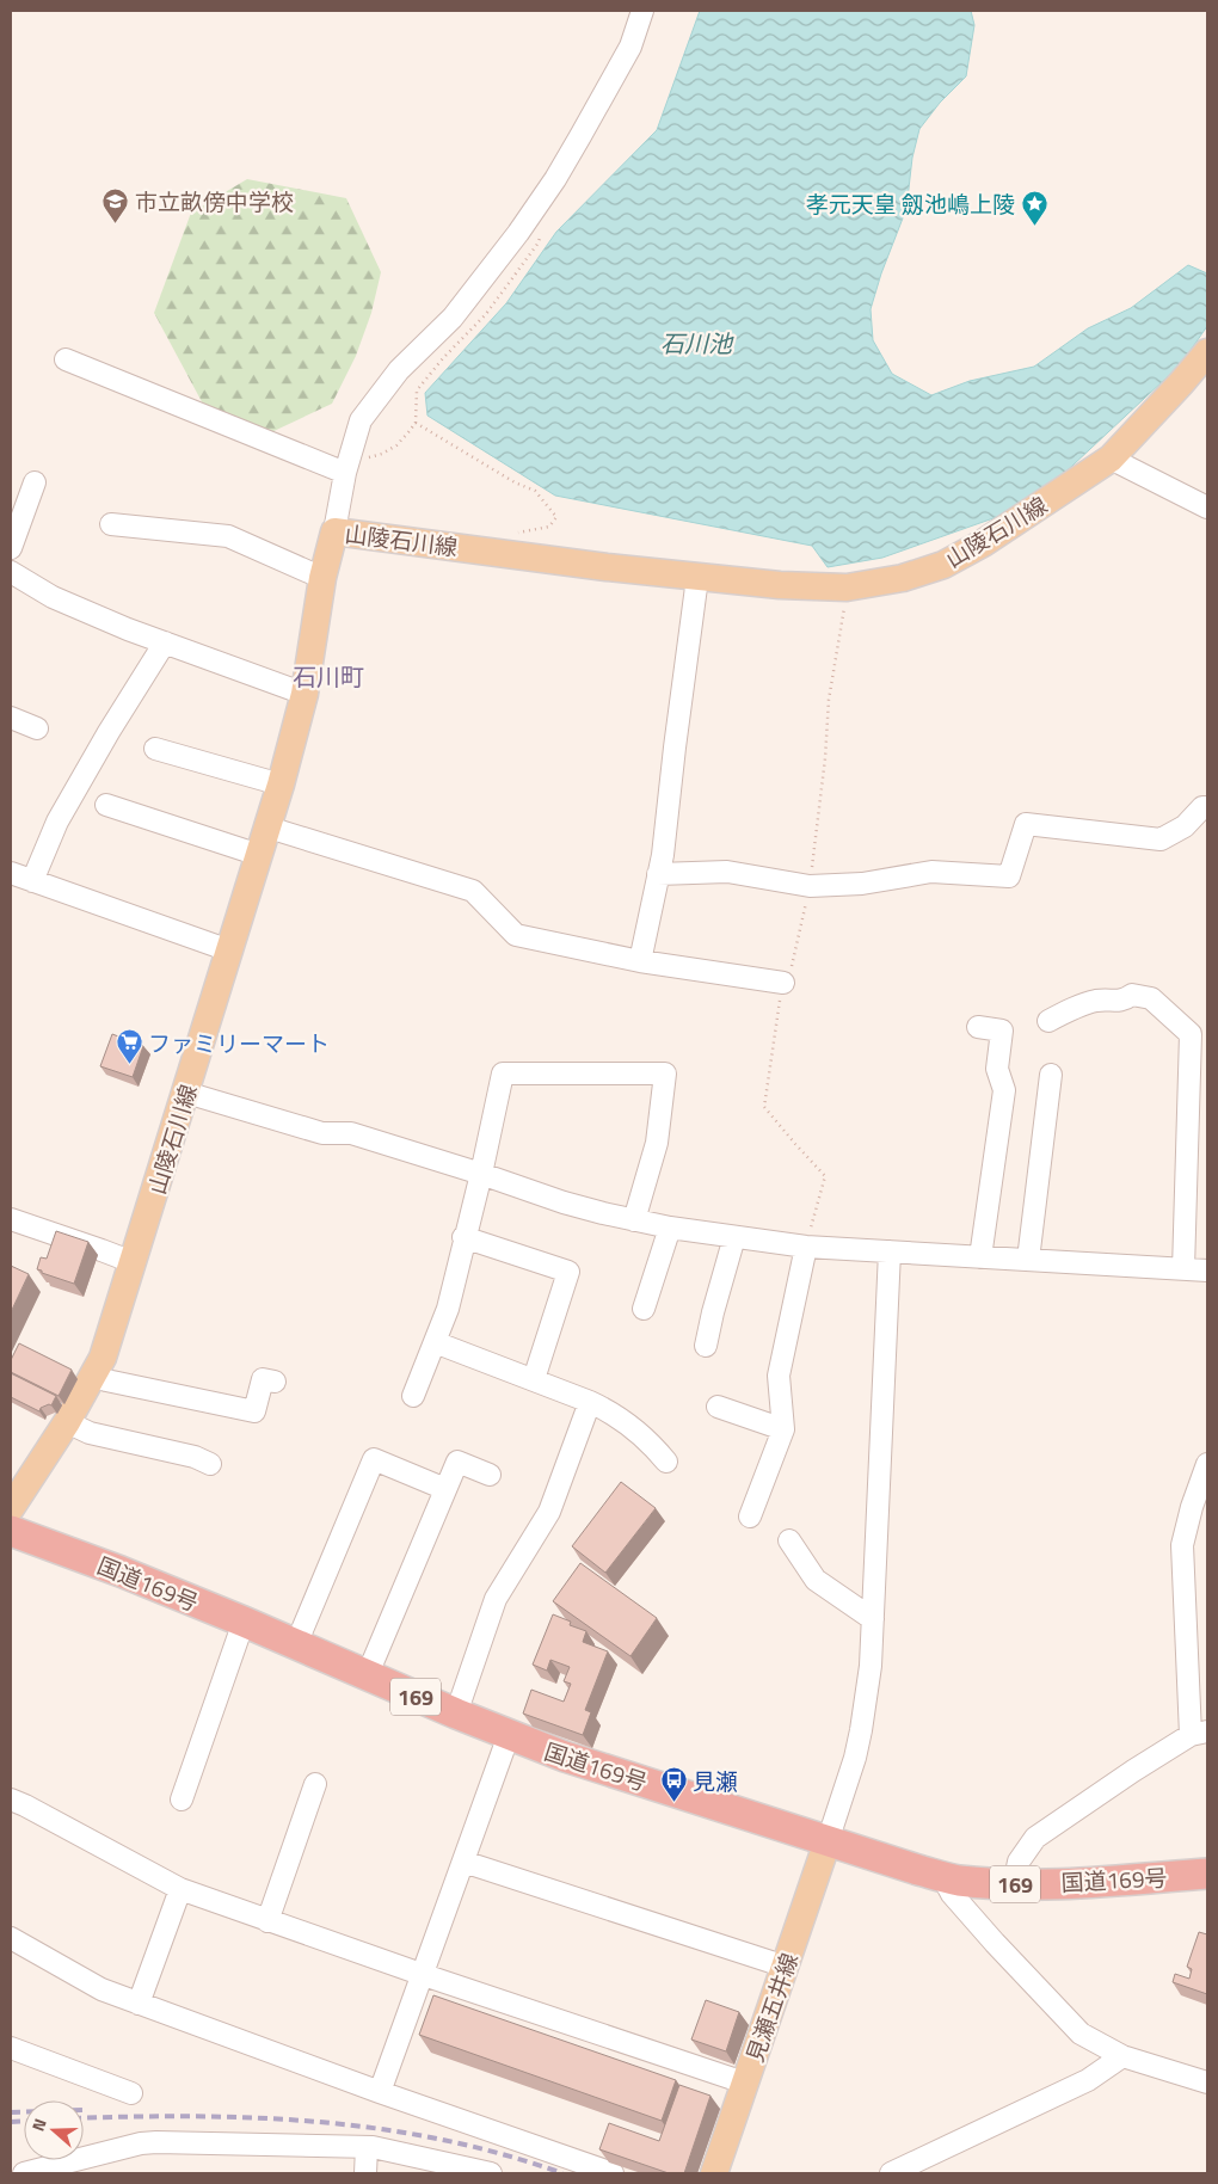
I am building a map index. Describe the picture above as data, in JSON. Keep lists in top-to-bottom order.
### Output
{
  "streets": {
    "highway": ["国道169号", "169"],
    "main road": ["山陵石川線", "見瀬五井線"]
  },
  "crossings": [
    ["国道169号", "見瀬五井線"]
  ],
  "districts": ["石川町"],
  "water": ["石川池"],
  "places": {
    "school or university": ["市立畝傍中学校"],
    "place": ["孝元天皇 劔池嶋上陵"],
    "supermarket": ["ファミリーマート"],
    "bus stop": ["見瀬"]
  },
  "north": "left"
}
